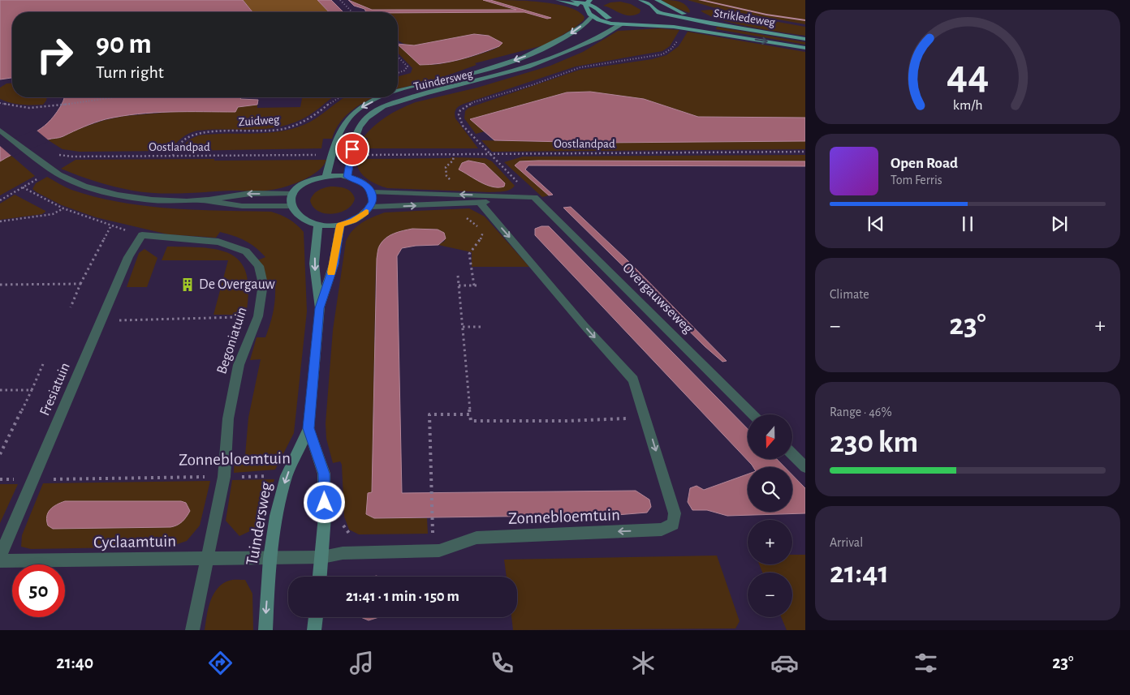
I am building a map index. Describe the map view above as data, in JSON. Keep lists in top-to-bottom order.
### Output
{
  "streets": {
    "main road": ["Strikledeweg", "Tuindersweg"],
    "street": [
      "Overgauwseweg",
      "Begoniatuin",
      "Fresiatuin",
      "Zonnebloemtuin",
      "Cyclaamtuin"
    ],
    "path": ["Zuidweg", "Oostlandpad"]
  },
  "crossings": [
    ["Strikledeweg", "Tuindersweg"],
    ["Tuindersweg", "Zonnebloemtuin"],
    ["Tuindersweg", "Cyclaamtuin"],
    ["Zuidweg", "Oostlandpad"],
    ["Begoniatuin", "Fresiatuin"],
    ["Begoniatuin", "Zonnebloemtuin"],
    ["Begoniatuin", "Cyclaamtuin"],
    ["Fresiatuin", "Zonnebloemtuin"],
    ["Zonnebloemtuin", "Cyclaamtuin"]
  ],
  "one_way": ["Tuindersweg"],
  "places": {
    "building": ["De Overgauw"]
  },
  "north": "bottom",
  "page": {
    "turn": ["90 m", "Turn right"],
    "song": ["Open Road", "Tom Ferris"],
    "tile": [
      "Climate",
      ["Range · 46%", "230 km"],
      ["Arrival", "21:41"]
    ],
    "heat": ["−", "23°", "+"],
    "map_buttons": ["+", "−"],
    "limit": "50",
    "trip": "21:41 · 1 min · 150 m",
    "tabs": ["21:40", "23°"],
    "gauge": ["44", "km/h"]
  }
}
